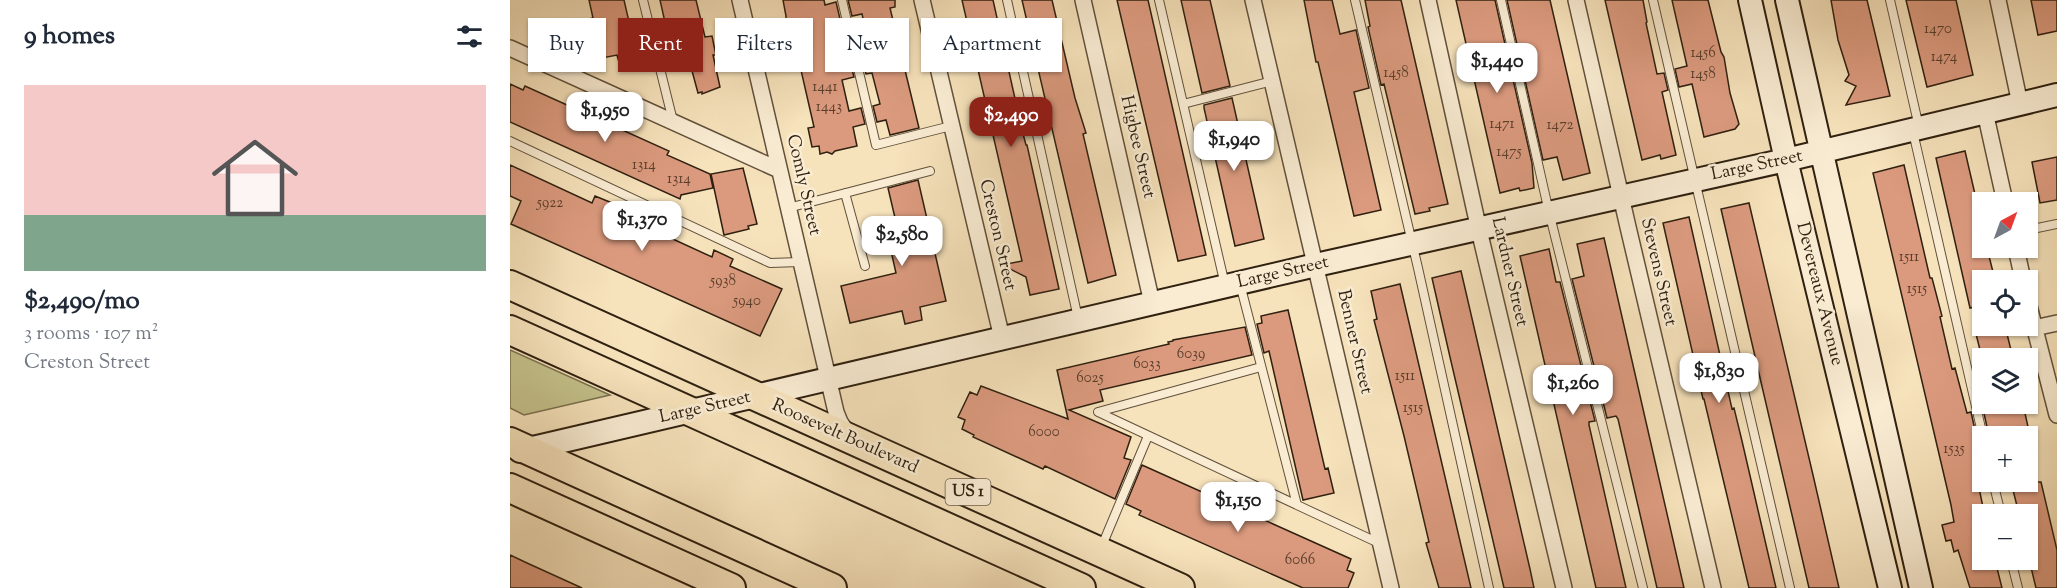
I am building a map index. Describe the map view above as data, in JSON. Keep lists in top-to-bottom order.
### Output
{
  "streets": {
    "highway": ["Roosevelt Boulevard", "US 1"],
    "street": [
      "Higbee Street",
      "Large Street",
      "Comly Street",
      "Creston Street",
      "Lardner Street",
      "Stevens Street",
      "Devereaux Avenue",
      "Benner Street"
    ]
  },
  "crossings": [
    ["Higbee Street", "Large Street"],
    ["Large Street", "Comly Street"],
    ["Large Street", "Creston Street"],
    ["Large Street", "Lardner Street"],
    ["Large Street", "Stevens Street"],
    ["Large Street", "Devereaux Avenue"],
    ["Large Street", "Benner Street"],
    ["Large Street", "Roosevelt Boulevard"],
    ["Large Street", "US 1"],
    ["Comly Street", "Roosevelt Boulevard"]
  ],
  "house_numbers": [
    "1470",
    "1456",
    "1474",
    "1458",
    "1458",
    "1441",
    "1443",
    "1471",
    "1472",
    "1475",
    "1314",
    "1314",
    "5922",
    "1511",
    "5938",
    "1515",
    "5940",
    "6039",
    "6033",
    "1511",
    "6025",
    "1515",
    "6000",
    "1535",
    "6066"
  ],
  "north": "top right",
  "page": {
    "heading": "9 homes",
    "chip": [
      "Buy",
      "Rent",
      "Filters",
      "New",
      "Apartment"
    ],
    "price": [
      "$1,440",
      "$1,950",
      "$2,490",
      "$1,940",
      "$1,370",
      "$2,580",
      "$1,830",
      "$1,260",
      "$1,150"
    ],
    "list": [
      {
        "name": "$2,490/mo",
        "note": "3 rooms · 107 m² · Creston Street"
      }
    ],
    "map_buttons": ["+", "−"]
  }
}
